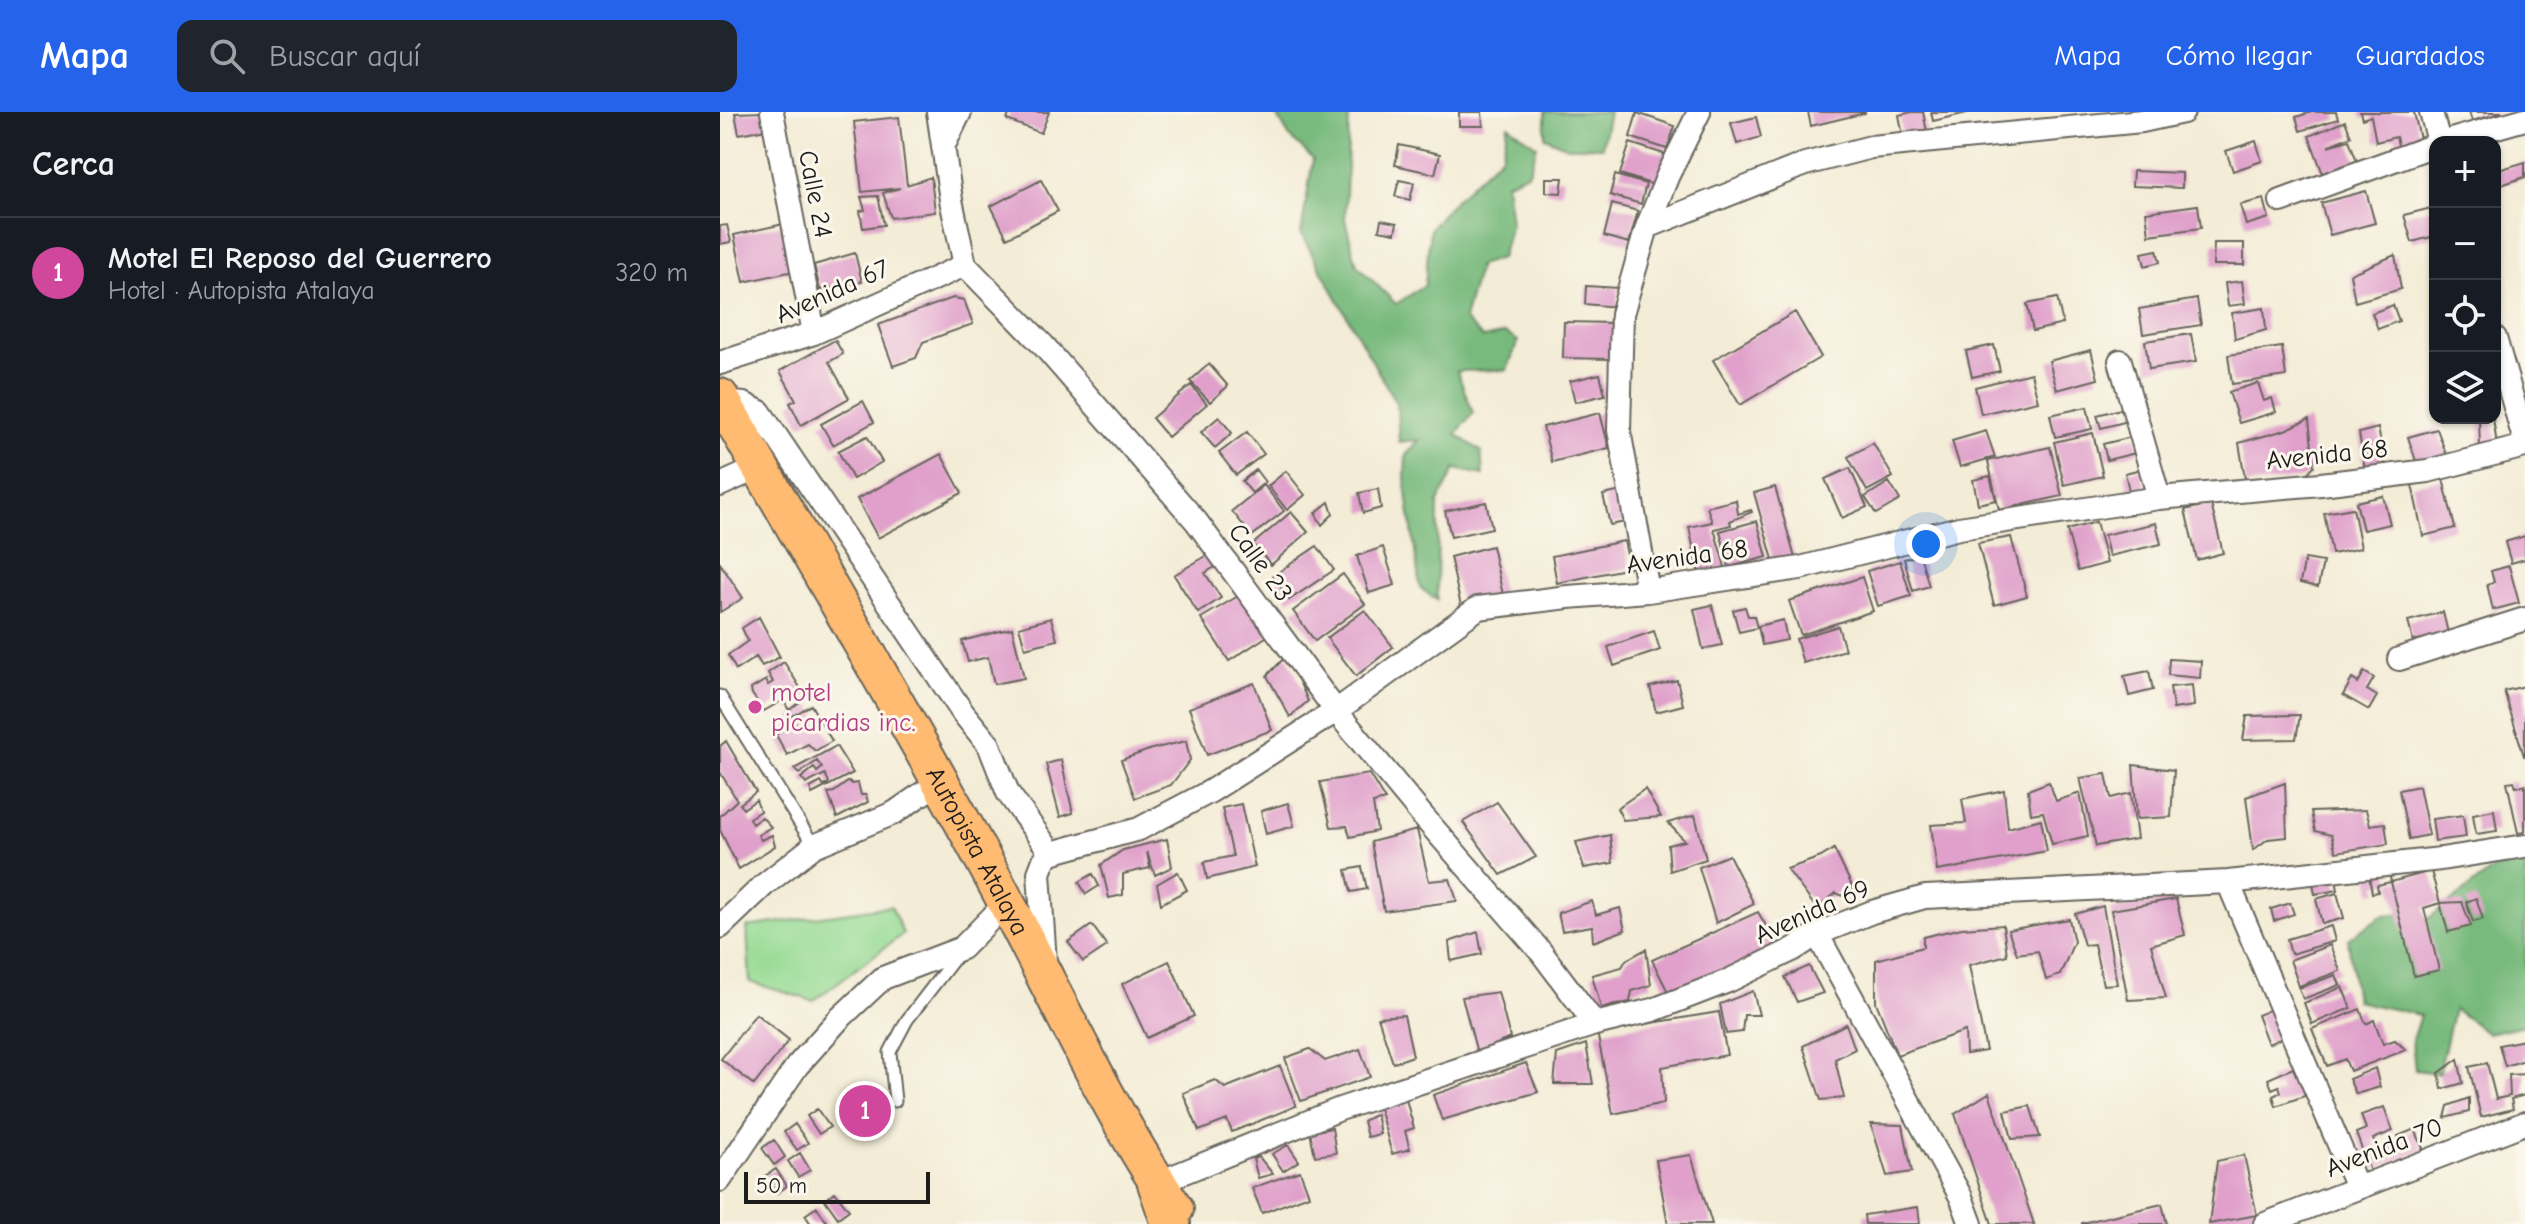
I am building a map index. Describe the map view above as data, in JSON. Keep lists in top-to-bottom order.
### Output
{
  "streets": {
    "main road": ["Autopista Atalaya"],
    "street": [
      "Calle 24",
      "Avenida 67",
      "Avenida 68",
      "Calle 23",
      "Avenida 69",
      "Avenida 70"
    ]
  },
  "crossings": [
    ["Calle 24", "Avenida 67"],
    ["Avenida 67", "Calle 23"],
    ["Avenida 68", "Calle 23"],
    ["Calle 23", "Avenida 69"],
    ["Autopista Atalaya", "Avenida 69"]
  ],
  "places": ["motel picardias inc."],
  "scale_bar": "50 m",
  "page": {
    "header": "Mapa",
    "search": "Buscar aquí",
    "nav": ["Mapa", "Cómo llegar", "Guardados"],
    "heading": "Cerca",
    "map_buttons": ["+", "−"],
    "list": [
      {
        "mark": "1",
        "name": "Motel El Reposo del Guerrero",
        "note": "Hotel · Autopista Atalaya",
        "value": "320 m"
      }
    ],
    "pins": "1",
    "scale": "50 m"
  }
}
